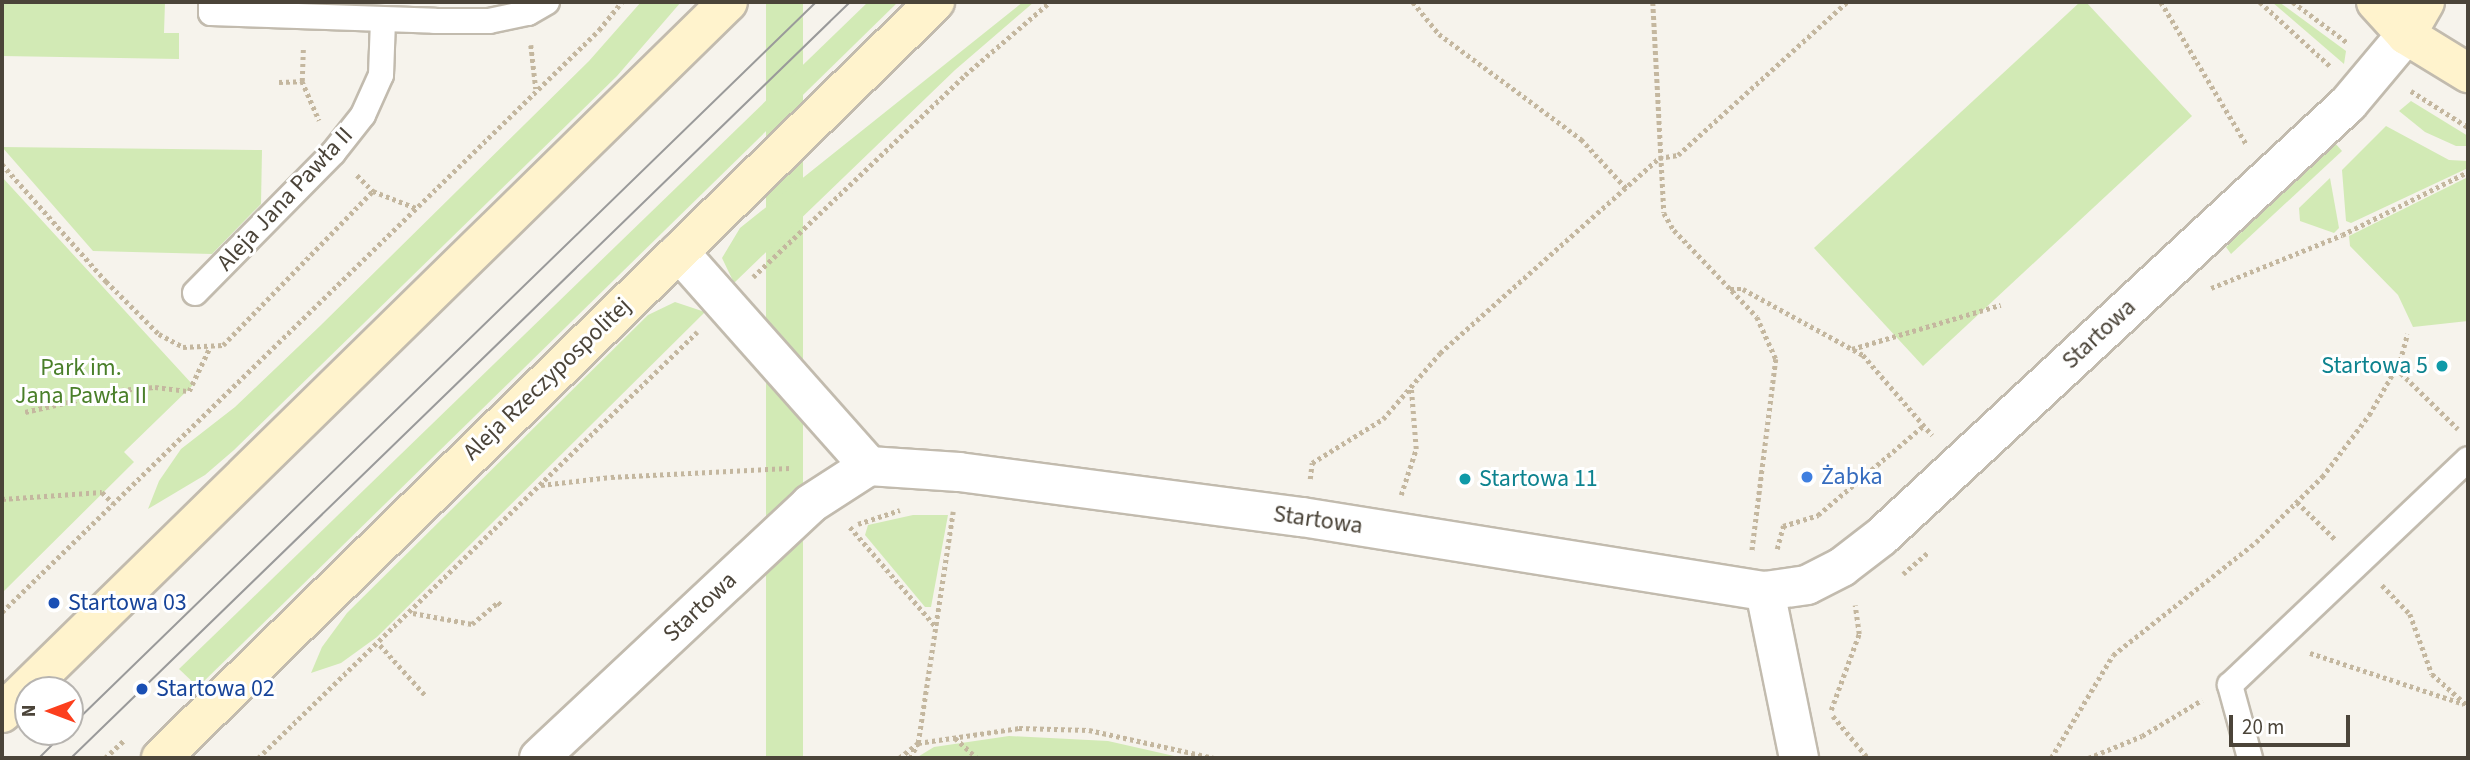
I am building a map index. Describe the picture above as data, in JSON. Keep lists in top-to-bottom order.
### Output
{
  "streets": {
    "main road": ["Aleja Rzeczypospolitej"],
    "street": ["Startowa"],
    "lane": ["Aleja Jana Pawła II"]
  },
  "parks": ["Park im. Jana Pawła II"],
  "places": [
    "Startowa 5",
    "Żabka",
    "Startowa 11",
    "Startowa 03",
    "Startowa 02"
  ],
  "scale_bar": "20 m",
  "north": "left"
}
